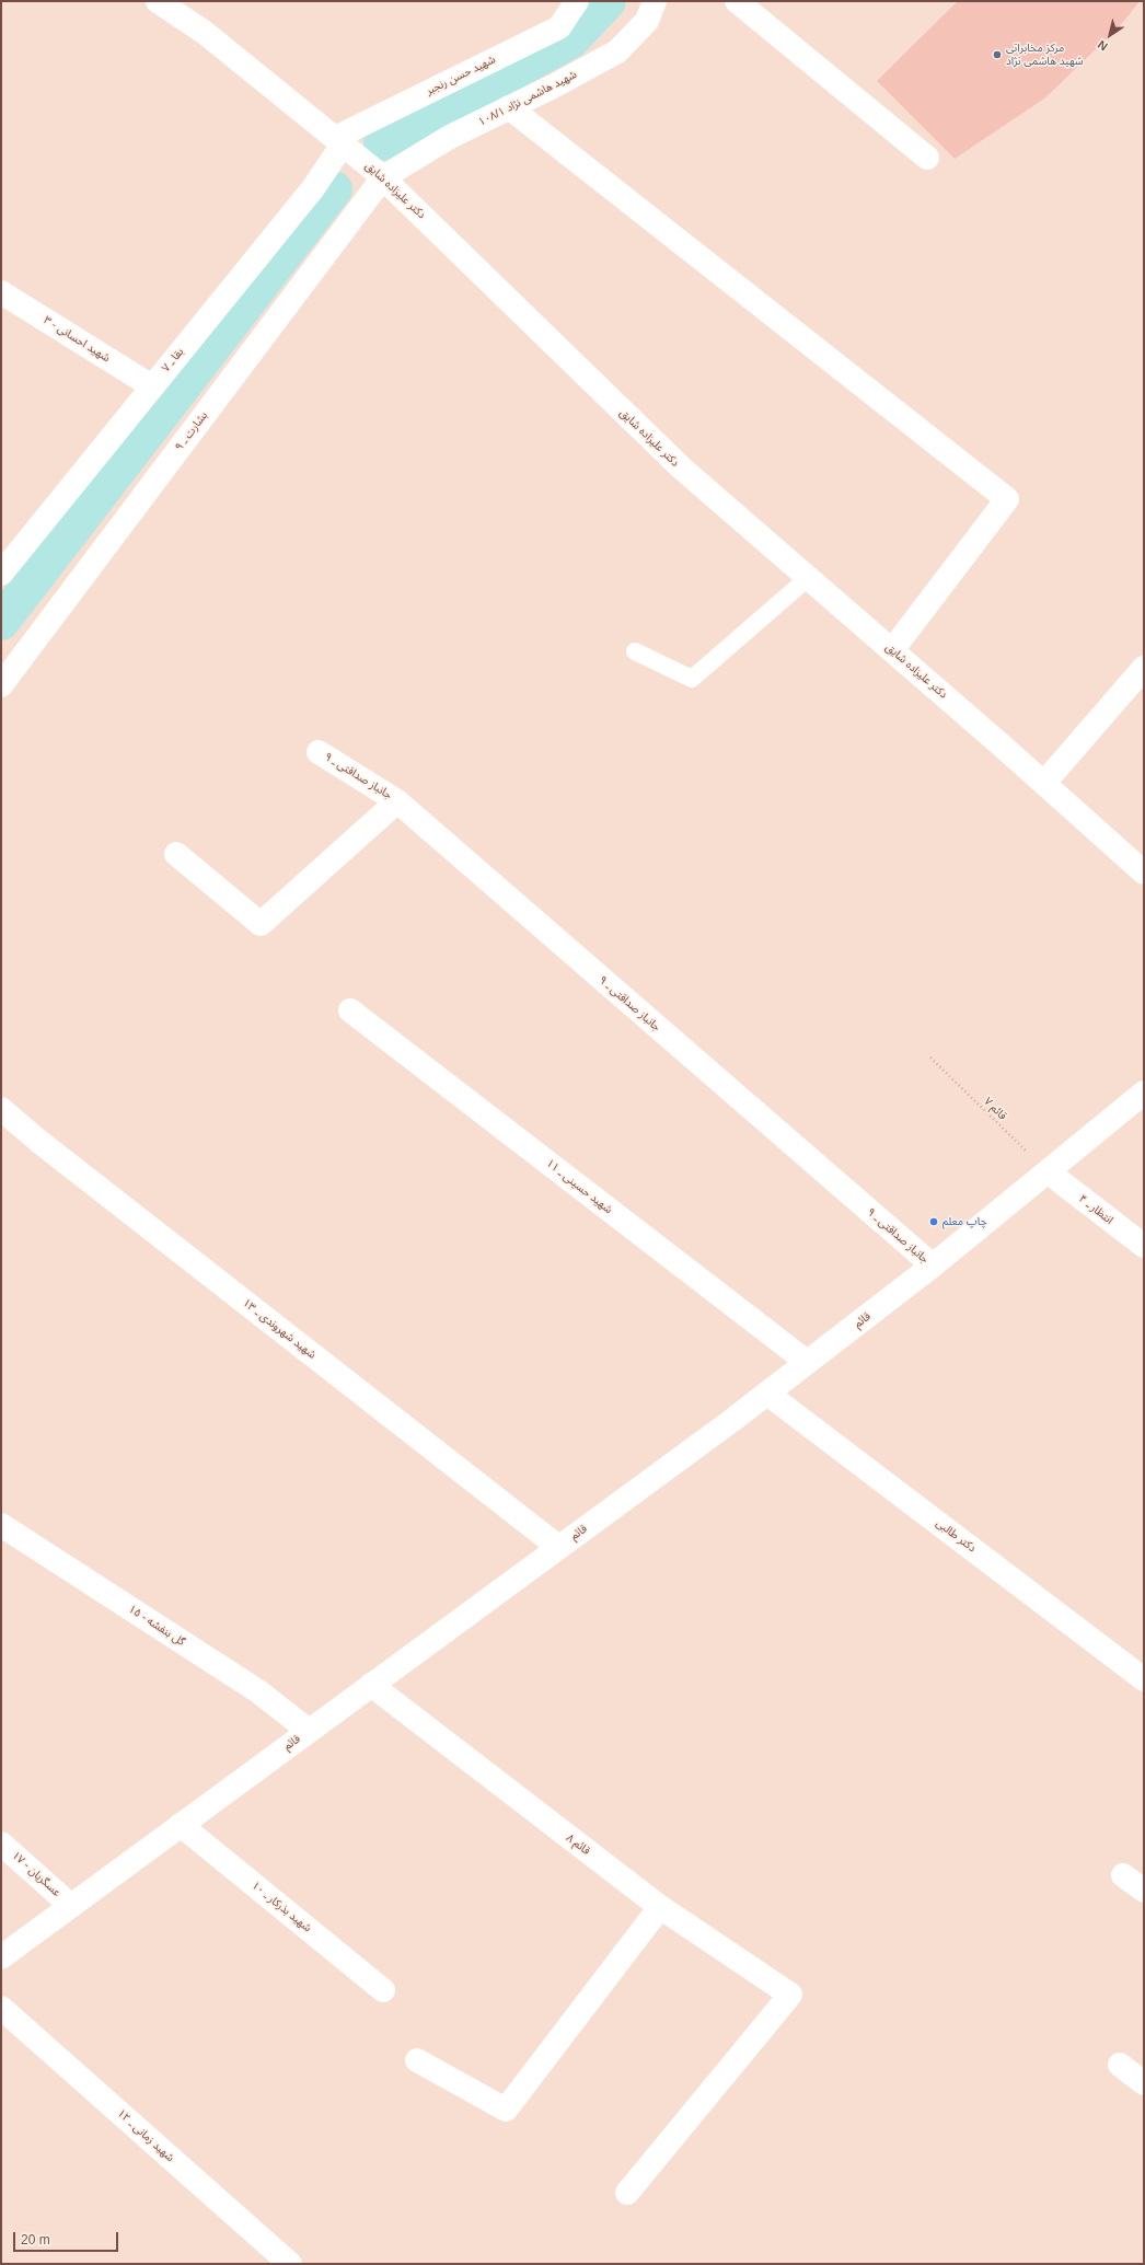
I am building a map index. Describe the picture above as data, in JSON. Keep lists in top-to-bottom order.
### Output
{
  "streets": {
    "street": [
      "شهید حسن رنجبر",
      "شهید هاشمی نژاد ۱۰۸/۱",
      "دکتر علیزاده شایق",
      "شهید احسانی - ۳",
      "بقا ـ ۷",
      "بشارت ـ ۹",
      "جانباز صداقتی ـ ۹",
      "شهید حسینی ـ ۱۱",
      "انتظار ـ ۴",
      "قائم",
      "شهید شهروندی ـ ۱۳",
      "دکتر طالبی",
      "گل بنفشه - ۱۵",
      "قائم ۸",
      "عسگریان - ۱۷",
      "شهید بذرکار ـ ۱۰",
      "شهید زمانی ـ ۱۲"
    ],
    "path": ["قائم ۷"]
  },
  "crossings": [
    ["شهید حسن رنجبر", "دکتر علیزاده شایق"],
    ["شهید حسن رنجبر", "بقا ـ ۷"],
    ["شهید هاشمی نژاد ۱۰۸/۱", "دکتر علیزاده شایق"],
    ["شهید هاشمی نژاد ۱۰۸/۱", "بشارت ـ ۹"],
    ["دکتر علیزاده شایق", "بقا ـ ۷"],
    ["دکتر علیزاده شایق", "بشارت ـ ۹"],
    ["شهید احسانی - ۳", "بقا ـ ۷"],
    ["جانباز صداقتی ـ ۹", "قائم"],
    ["قائم ۷", "انتظار ـ ۴"],
    ["قائم ۷", "قائم"],
    ["شهید حسینی ـ ۱۱", "قائم"],
    ["انتظار ـ ۴", "قائم"],
    ["قائم", "شهید شهروندی ـ ۱۳"],
    ["قائم", "دکتر طالبی"],
    ["قائم", "گل بنفشه - ۱۵"],
    ["قائم", "قائم ۸"],
    ["قائم", "عسگریان - ۱۷"],
    ["قائم", "شهید بذرکار ـ ۱۰"]
  ],
  "places": ["مرکز مخابراتی شهید هاشمی نژاد", "چاپ معلم"],
  "scale_bar": "20 m",
  "north": "bottom left"
}
